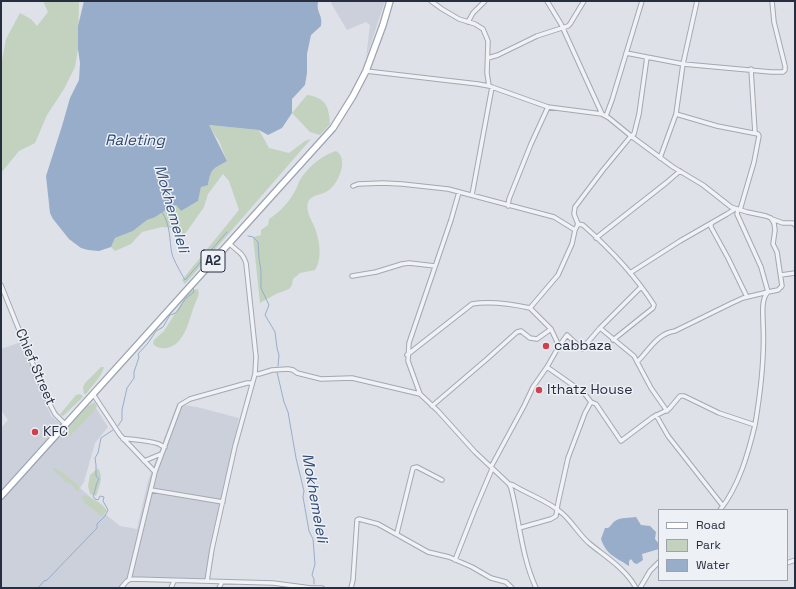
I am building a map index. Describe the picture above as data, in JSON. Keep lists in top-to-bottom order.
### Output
{
  "streets": {
    "main road": ["A2"],
    "street": ["Chief Street"]
  },
  "crossings": [
    ["A2", "Chief Street"]
  ],
  "water": ["Raleting", "Mokhemeleli"],
  "places": ["cabbaza", "Ithatz House", "KFC"],
  "legend": ["Road", "Park", "Water"]
}
